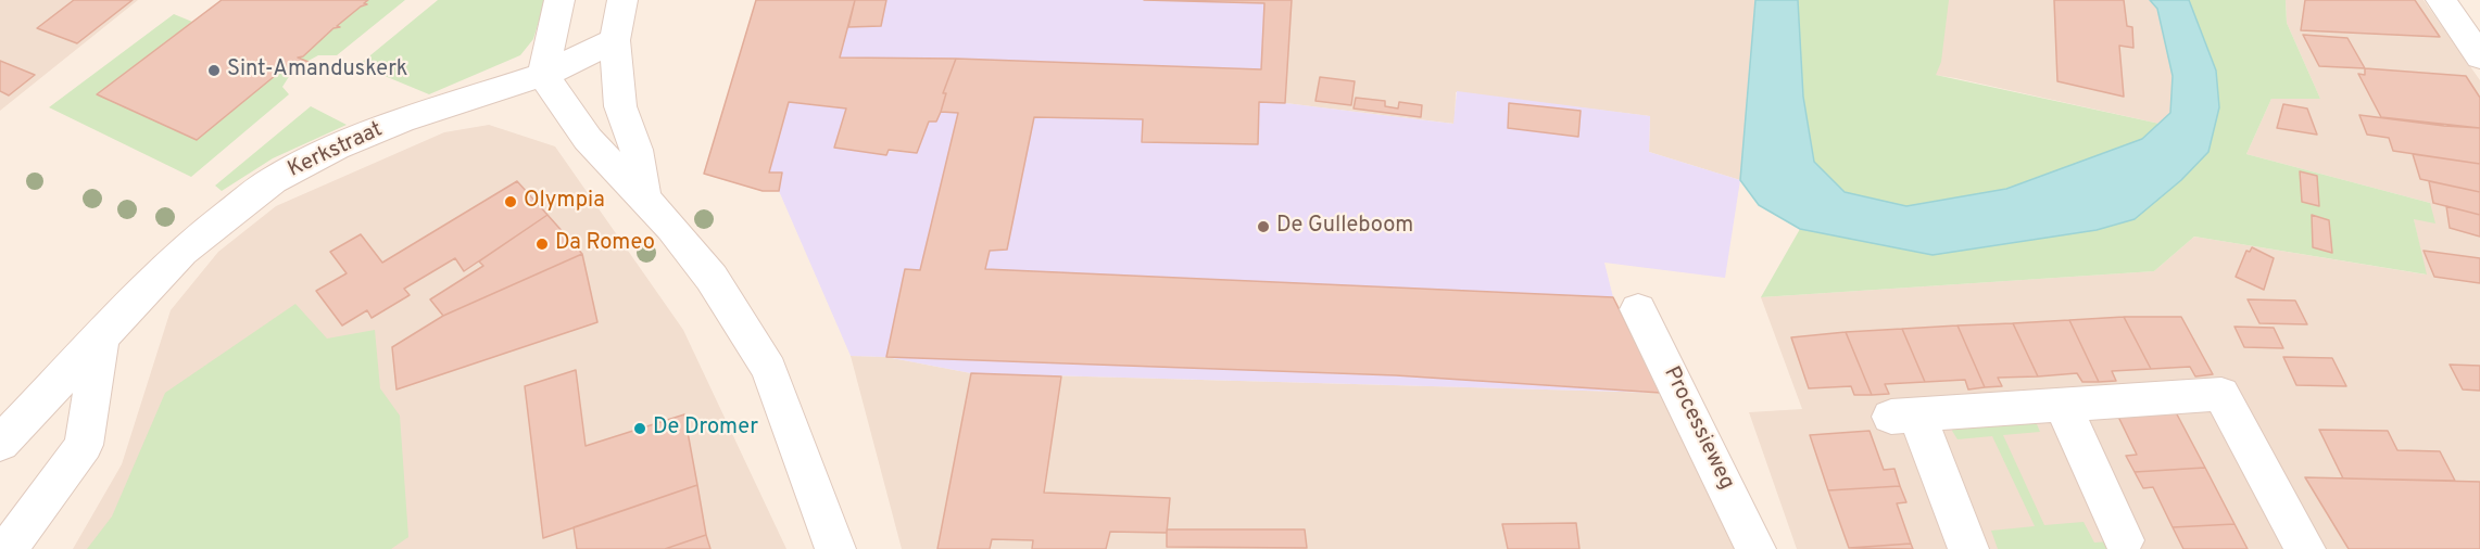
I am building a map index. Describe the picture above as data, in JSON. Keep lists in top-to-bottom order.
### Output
{
  "streets": {
    "street": ["Kerkstraat", "Processieweg"]
  },
  "places": [
    "Sint-Amanduskerk",
    "Olympia",
    "De Gulleboom",
    "Da Romeo",
    "De Dromer"
  ]
}
